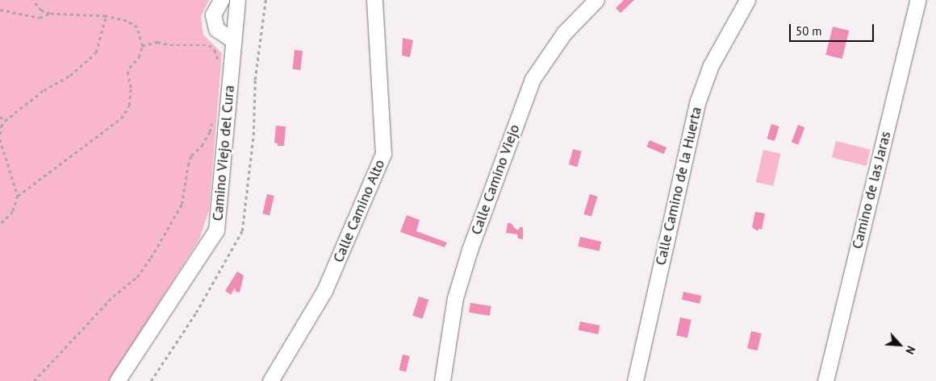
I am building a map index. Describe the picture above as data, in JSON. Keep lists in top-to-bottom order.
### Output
{
  "streets": {
    "street": [
      "Camino Viejo del Cura",
      "Calle Camino Viejo",
      "Calle Camino de la Huerta",
      "Camino de las Jaras",
      "Calle Camino Alto"
    ]
  },
  "scale_bar": "50 m",
  "north": "bottom right"
}
